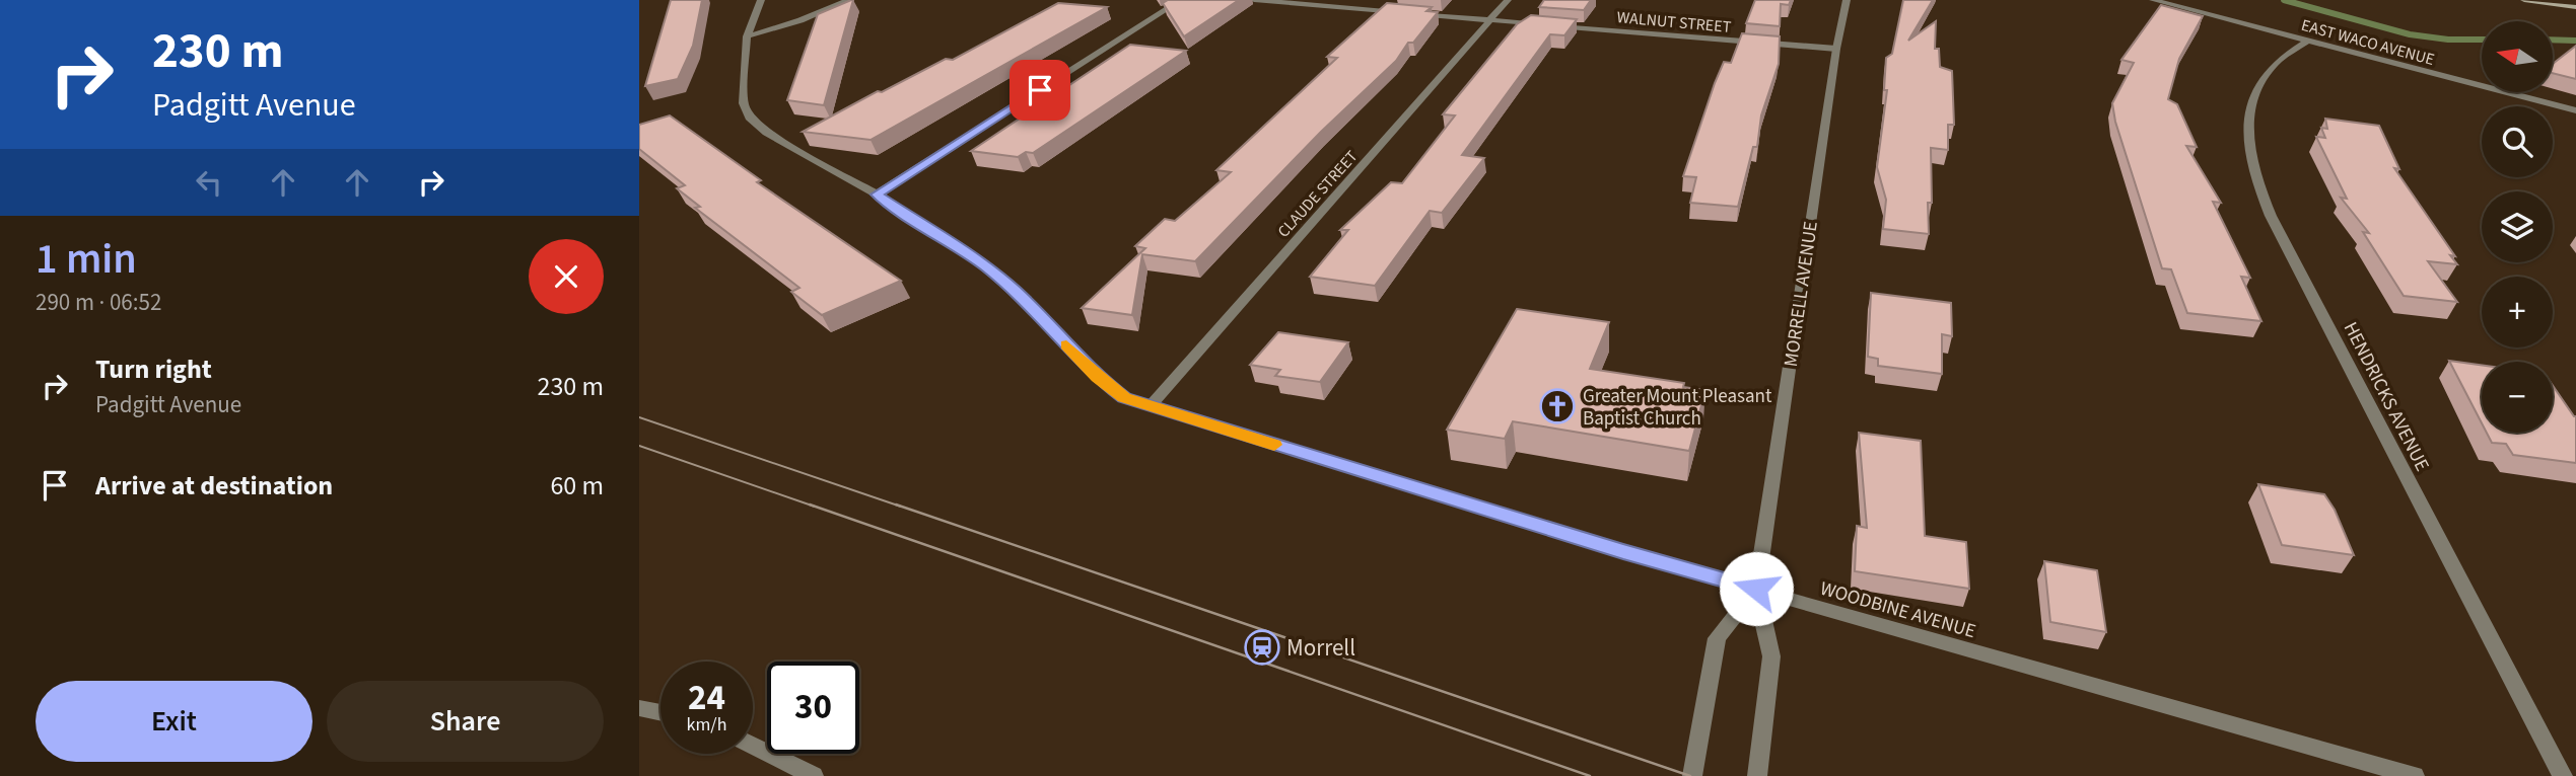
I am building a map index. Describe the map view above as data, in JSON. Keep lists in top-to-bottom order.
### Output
{
  "streets": {
    "street": [
      "WALNUT STREET",
      "EAST WACO AVENUE",
      "CLAUDE STREET",
      "MORRELL AVENUE",
      "HENDRICKS AVENUE",
      "WOODBINE AVENUE"
    ]
  },
  "crossings": [
    ["WALNUT STREET", "CLAUDE STREET"],
    ["WALNUT STREET", "MORRELL AVENUE"],
    ["EAST WACO AVENUE", "HENDRICKS AVENUE"],
    ["CLAUDE STREET", "WOODBINE AVENUE"],
    ["MORRELL AVENUE", "WOODBINE AVENUE"]
  ],
  "places": {
    "church": ["Greater Mount Pleasant Baptist Church"],
    "station": ["Morrell"]
  },
  "north": "left",
  "page": {
    "turn": ["230 m", "Padgitt Avenue"],
    "map_buttons": ["+", "−"],
    "heading": ["1 min", "290 m · 06:52"],
    "list": [
      {
        "name": "Turn right",
        "note": "Padgitt Avenue",
        "value": "230 m"
      },
      {
        "name": "Arrive at destination",
        "value": "60 m"
      }
    ],
    "speed": "24 km/h",
    "limit": "30",
    "buttons": ["Exit", "Share"]
  }
}
